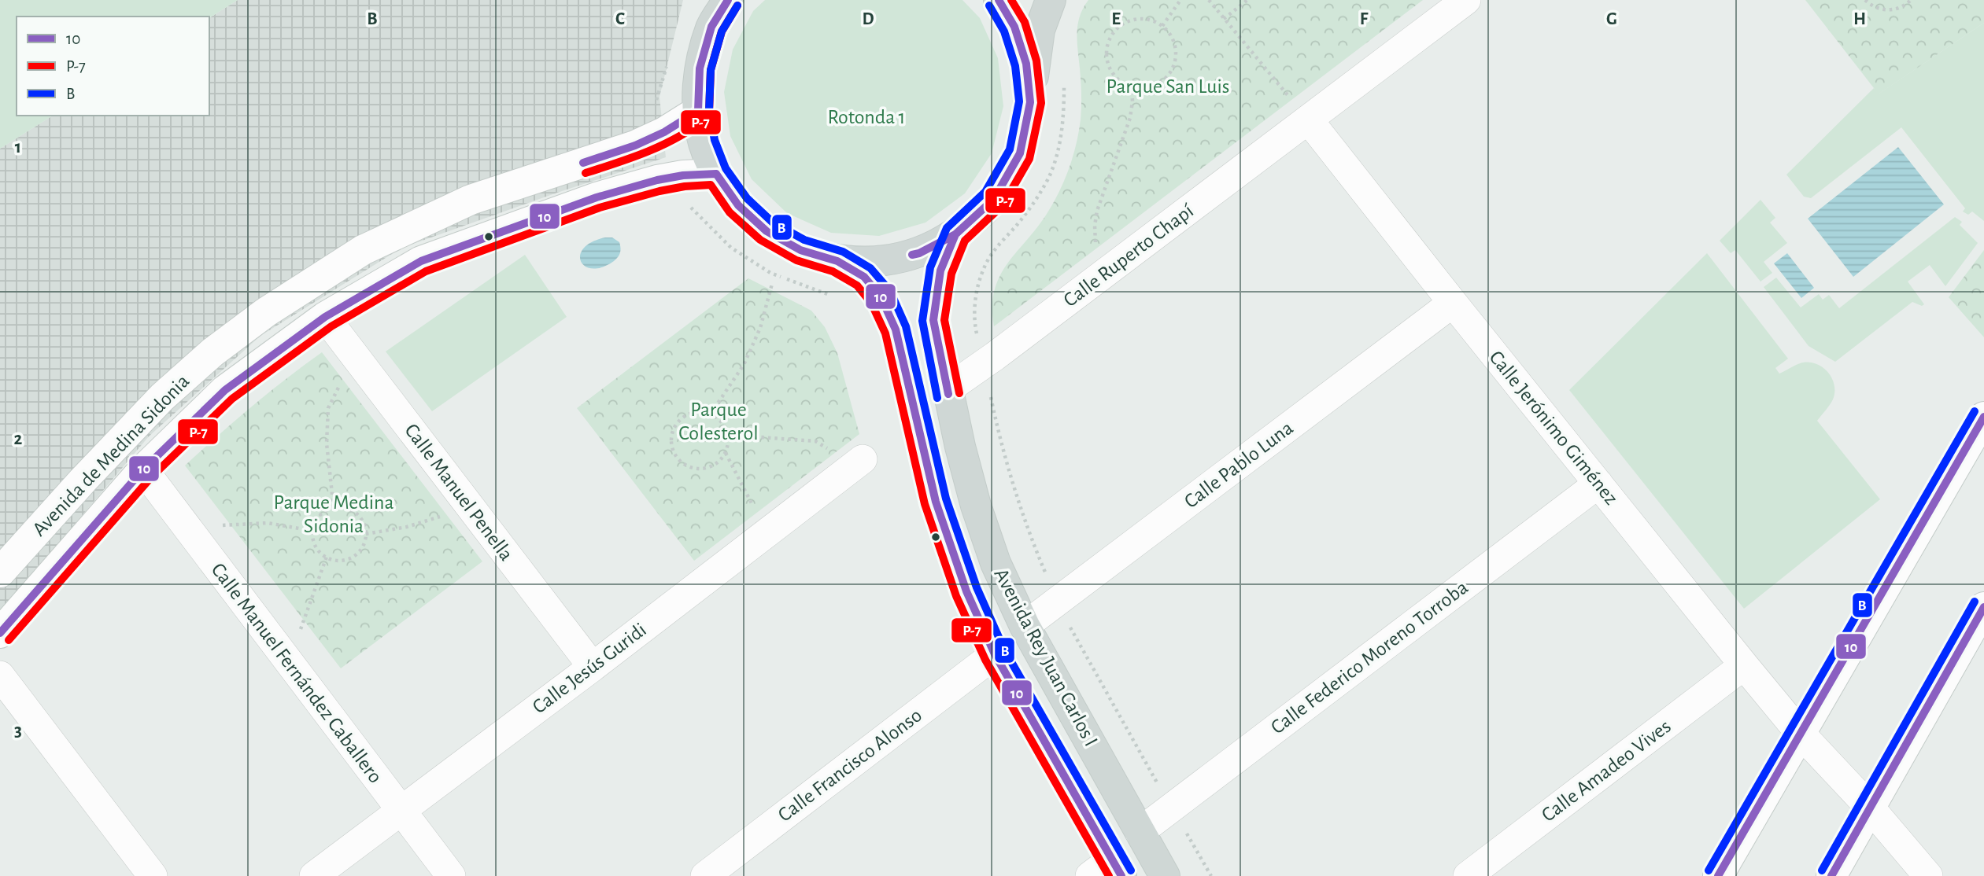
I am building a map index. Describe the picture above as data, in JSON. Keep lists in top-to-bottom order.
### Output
{
  "streets": {
    "main road": ["Avenida de Medina Sidonia", "Avenida Rey Juan Carlos I"],
    "street": [
      "Calle Ruperto Chapí",
      "Calle Jerónimo Giménez",
      "Calle Pablo Luna",
      "Calle Manuel Penella",
      "Calle Federico Moreno Torroba",
      "Calle Jesús Guridi",
      "Calle Manuel Fernández Caballero",
      "Calle Francisco Alonso",
      "Calle Amadeo Vives"
    ]
  },
  "crossings": [
    ["Calle Ruperto Chapí", "Calle Jerónimo Giménez"],
    ["Calle Ruperto Chapí", "Avenida Rey Juan Carlos I"],
    ["Calle Jerónimo Giménez", "Calle Pablo Luna"],
    ["Calle Jerónimo Giménez", "Calle Federico Moreno Torroba"],
    ["Calle Jerónimo Giménez", "Calle Amadeo Vives"],
    ["Avenida de Medina Sidonia", "Calle Manuel Penella"],
    ["Avenida de Medina Sidonia", "Calle Manuel Fernández Caballero"],
    ["Calle Pablo Luna", "Avenida Rey Juan Carlos I"],
    ["Calle Manuel Penella", "Calle Jesús Guridi"],
    ["Avenida Rey Juan Carlos I", "Calle Federico Moreno Torroba"],
    ["Avenida Rey Juan Carlos I", "Calle Francisco Alonso"],
    ["Calle Jesús Guridi", "Calle Manuel Fernández Caballero"]
  ],
  "parks": [
    "Parque San Luis",
    "Rotonda 1",
    "Parque Colesterol",
    "Parque Medina Sidonia"
  ],
  "lines": ["transit line 10", "transit line P-7", "transit line B"],
  "legend": ["10", "P-7", "B"],
  "grid": {
    "columns": [
      "B",
      "C",
      "D",
      "E",
      "F",
      "G",
      "H"
    ],
    "rows": ["1", "2", "3"]
  }
}
